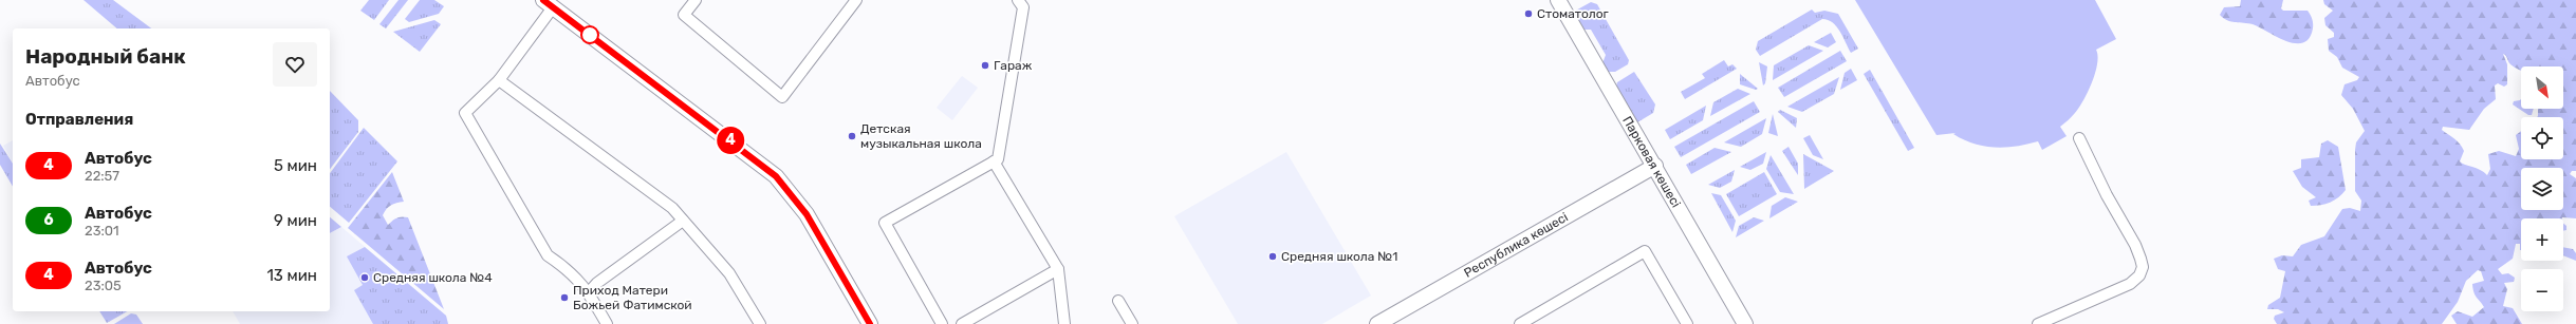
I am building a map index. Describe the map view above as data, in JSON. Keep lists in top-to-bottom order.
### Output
{
  "streets": {
    "street": ["Парковая көшесі", "Республика көшесі"]
  },
  "crossings": [
    ["Парковая көшесі", "Республика көшесі"]
  ],
  "places": [
    "Стоматолог",
    "Гараж",
    "Детская музыкальная школа",
    "Средняя школа №1",
    "Средняя школа №4",
    "Приход Матери Божьей Фатимской"
  ],
  "lines": ["bus line 4"],
  "north": "bottom right",
  "page": {
    "on_map": "4",
    "heading": [
      ["Народный банк", "Автобус"],
      "Отправления"
    ],
    "map_buttons": ["+", "−"],
    "list": [
      {
        "mark": "4",
        "name": "Автобус",
        "note": "22:57",
        "value": "5 мин"
      },
      {
        "mark": "6",
        "name": "Автобус",
        "note": "23:01",
        "value": "9 мин"
      },
      {
        "mark": "4",
        "name": "Автобус",
        "note": "23:05",
        "value": "13 мин"
      }
    ]
  }
}
